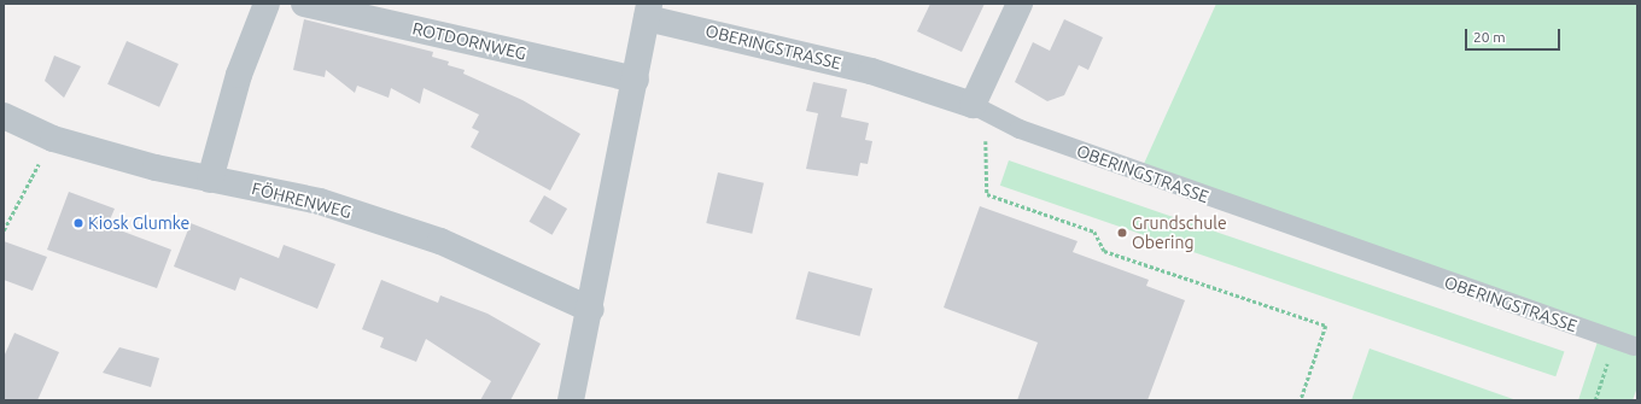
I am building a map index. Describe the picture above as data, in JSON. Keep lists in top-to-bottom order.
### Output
{
  "streets": {
    "street": ["ROTDORNWEG", "OBERINGSTRASSE", "FÖHRENWEG"]
  },
  "crossings": [
    ["ROTDORNWEG", "OBERINGSTRASSE"],
    ["OBERINGSTRASSE", "FÖHRENWEG"]
  ],
  "places": ["Kiosk Glumke", "Grundschule Obering"],
  "scale_bar": "20 m"
}
